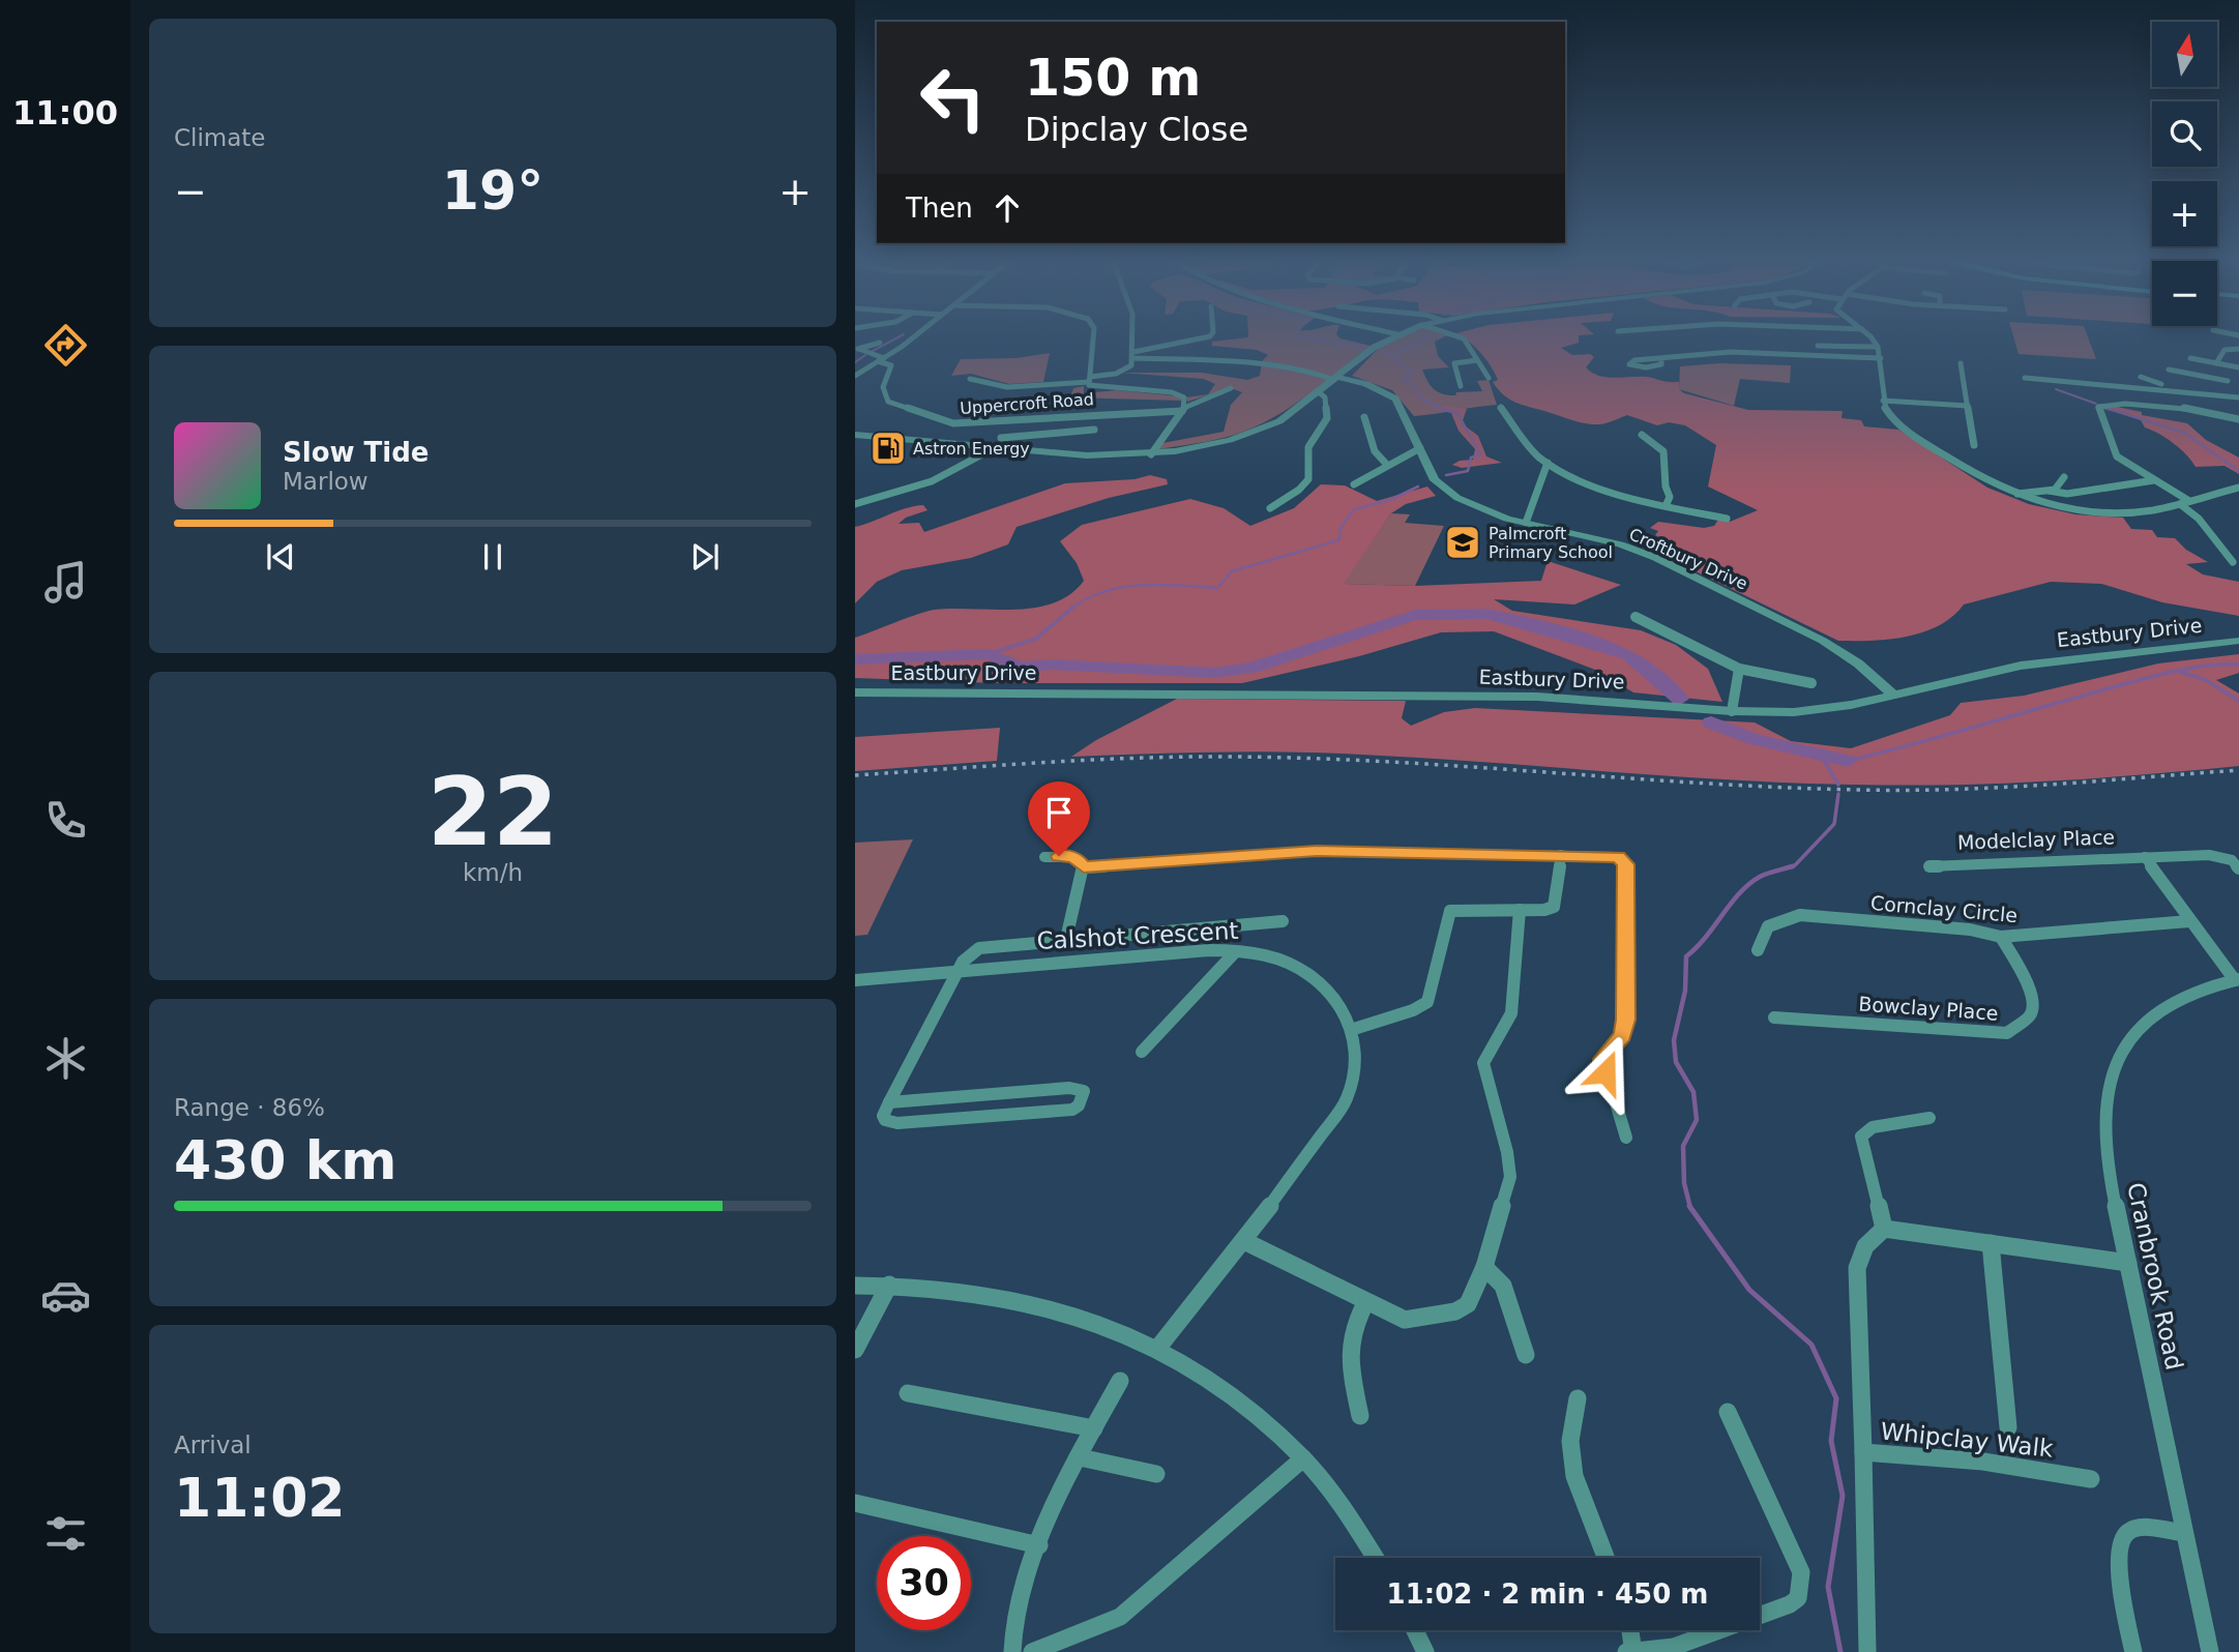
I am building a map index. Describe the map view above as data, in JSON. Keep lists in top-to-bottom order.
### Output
{
  "streets": {
    "street": [
      "Uppercroft Road",
      "Croftbury Drive",
      "Eastbury Drive",
      "Modelclay Place",
      "Cornclay Circle",
      "Calshot Crescent",
      "Bowclay Place",
      "Cranbrook Road",
      "Whipclay Walk"
    ]
  },
  "crossings": [
    ["Croftbury Drive", "Eastbury Drive"],
    ["Cornclay Circle", "Bowclay Place"]
  ],
  "places": {
    "fuel station": ["Astron Energy"],
    "school or university": ["Palmcroft Primary School"]
  },
  "north": "top",
  "page": {
    "tabs": "11:00",
    "tile": [
      "Climate",
      ["22", "km/h"],
      ["Range · 86%", "430 km"],
      ["Arrival", "11:02"]
    ],
    "map_buttons": ["+", "−"],
    "turn": ["150 m", "Dipclay Close"],
    "heat": ["−", "19°", "+"],
    "then": "Then",
    "song": ["Slow Tide", "Marlow"],
    "limit": "30",
    "trip": "11:02 · 2 min · 450 m"
  }
}
